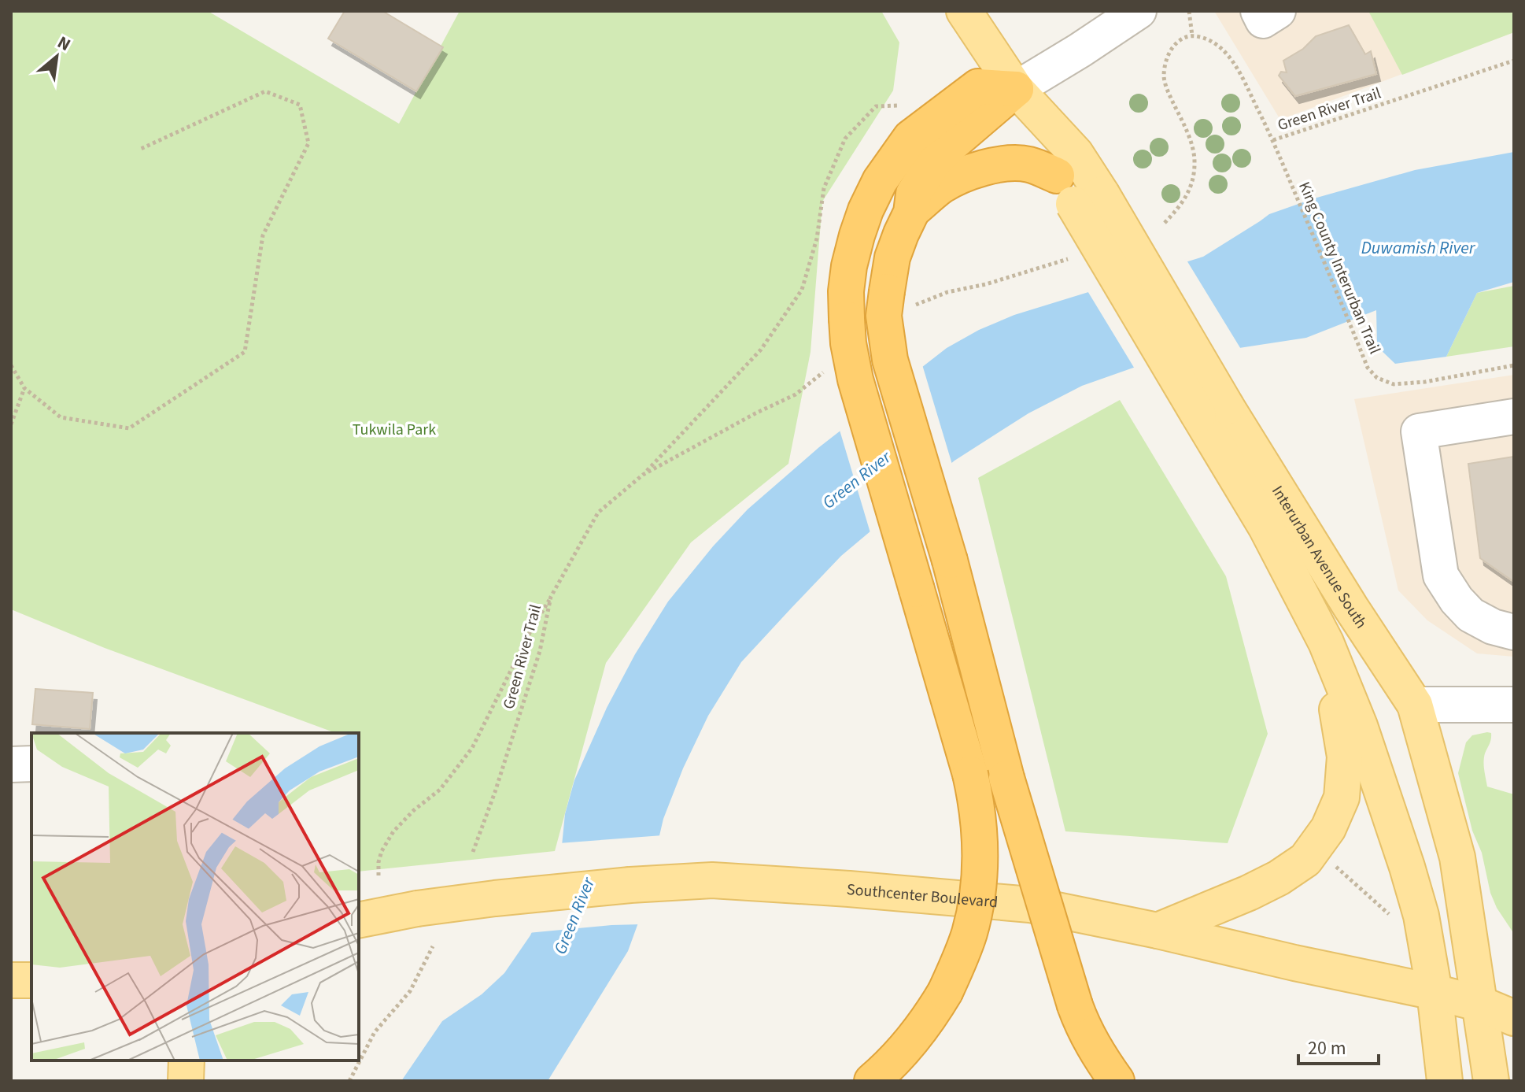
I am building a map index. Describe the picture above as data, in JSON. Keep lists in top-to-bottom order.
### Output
{
  "streets": {
    "main road": ["Interurban Avenue South", "Southcenter Boulevard"],
    "path": ["Green River Trail", "King County Interurban Trail"]
  },
  "crossings": [
    ["Green River Trail", "King County Interurban Trail"],
    ["Interurban Avenue South", "Southcenter Boulevard"]
  ],
  "water": ["Duwamish River", "Green River"],
  "parks": ["Tukwila Park"],
  "scale_bar": "20 m",
  "north": "top right"
}
